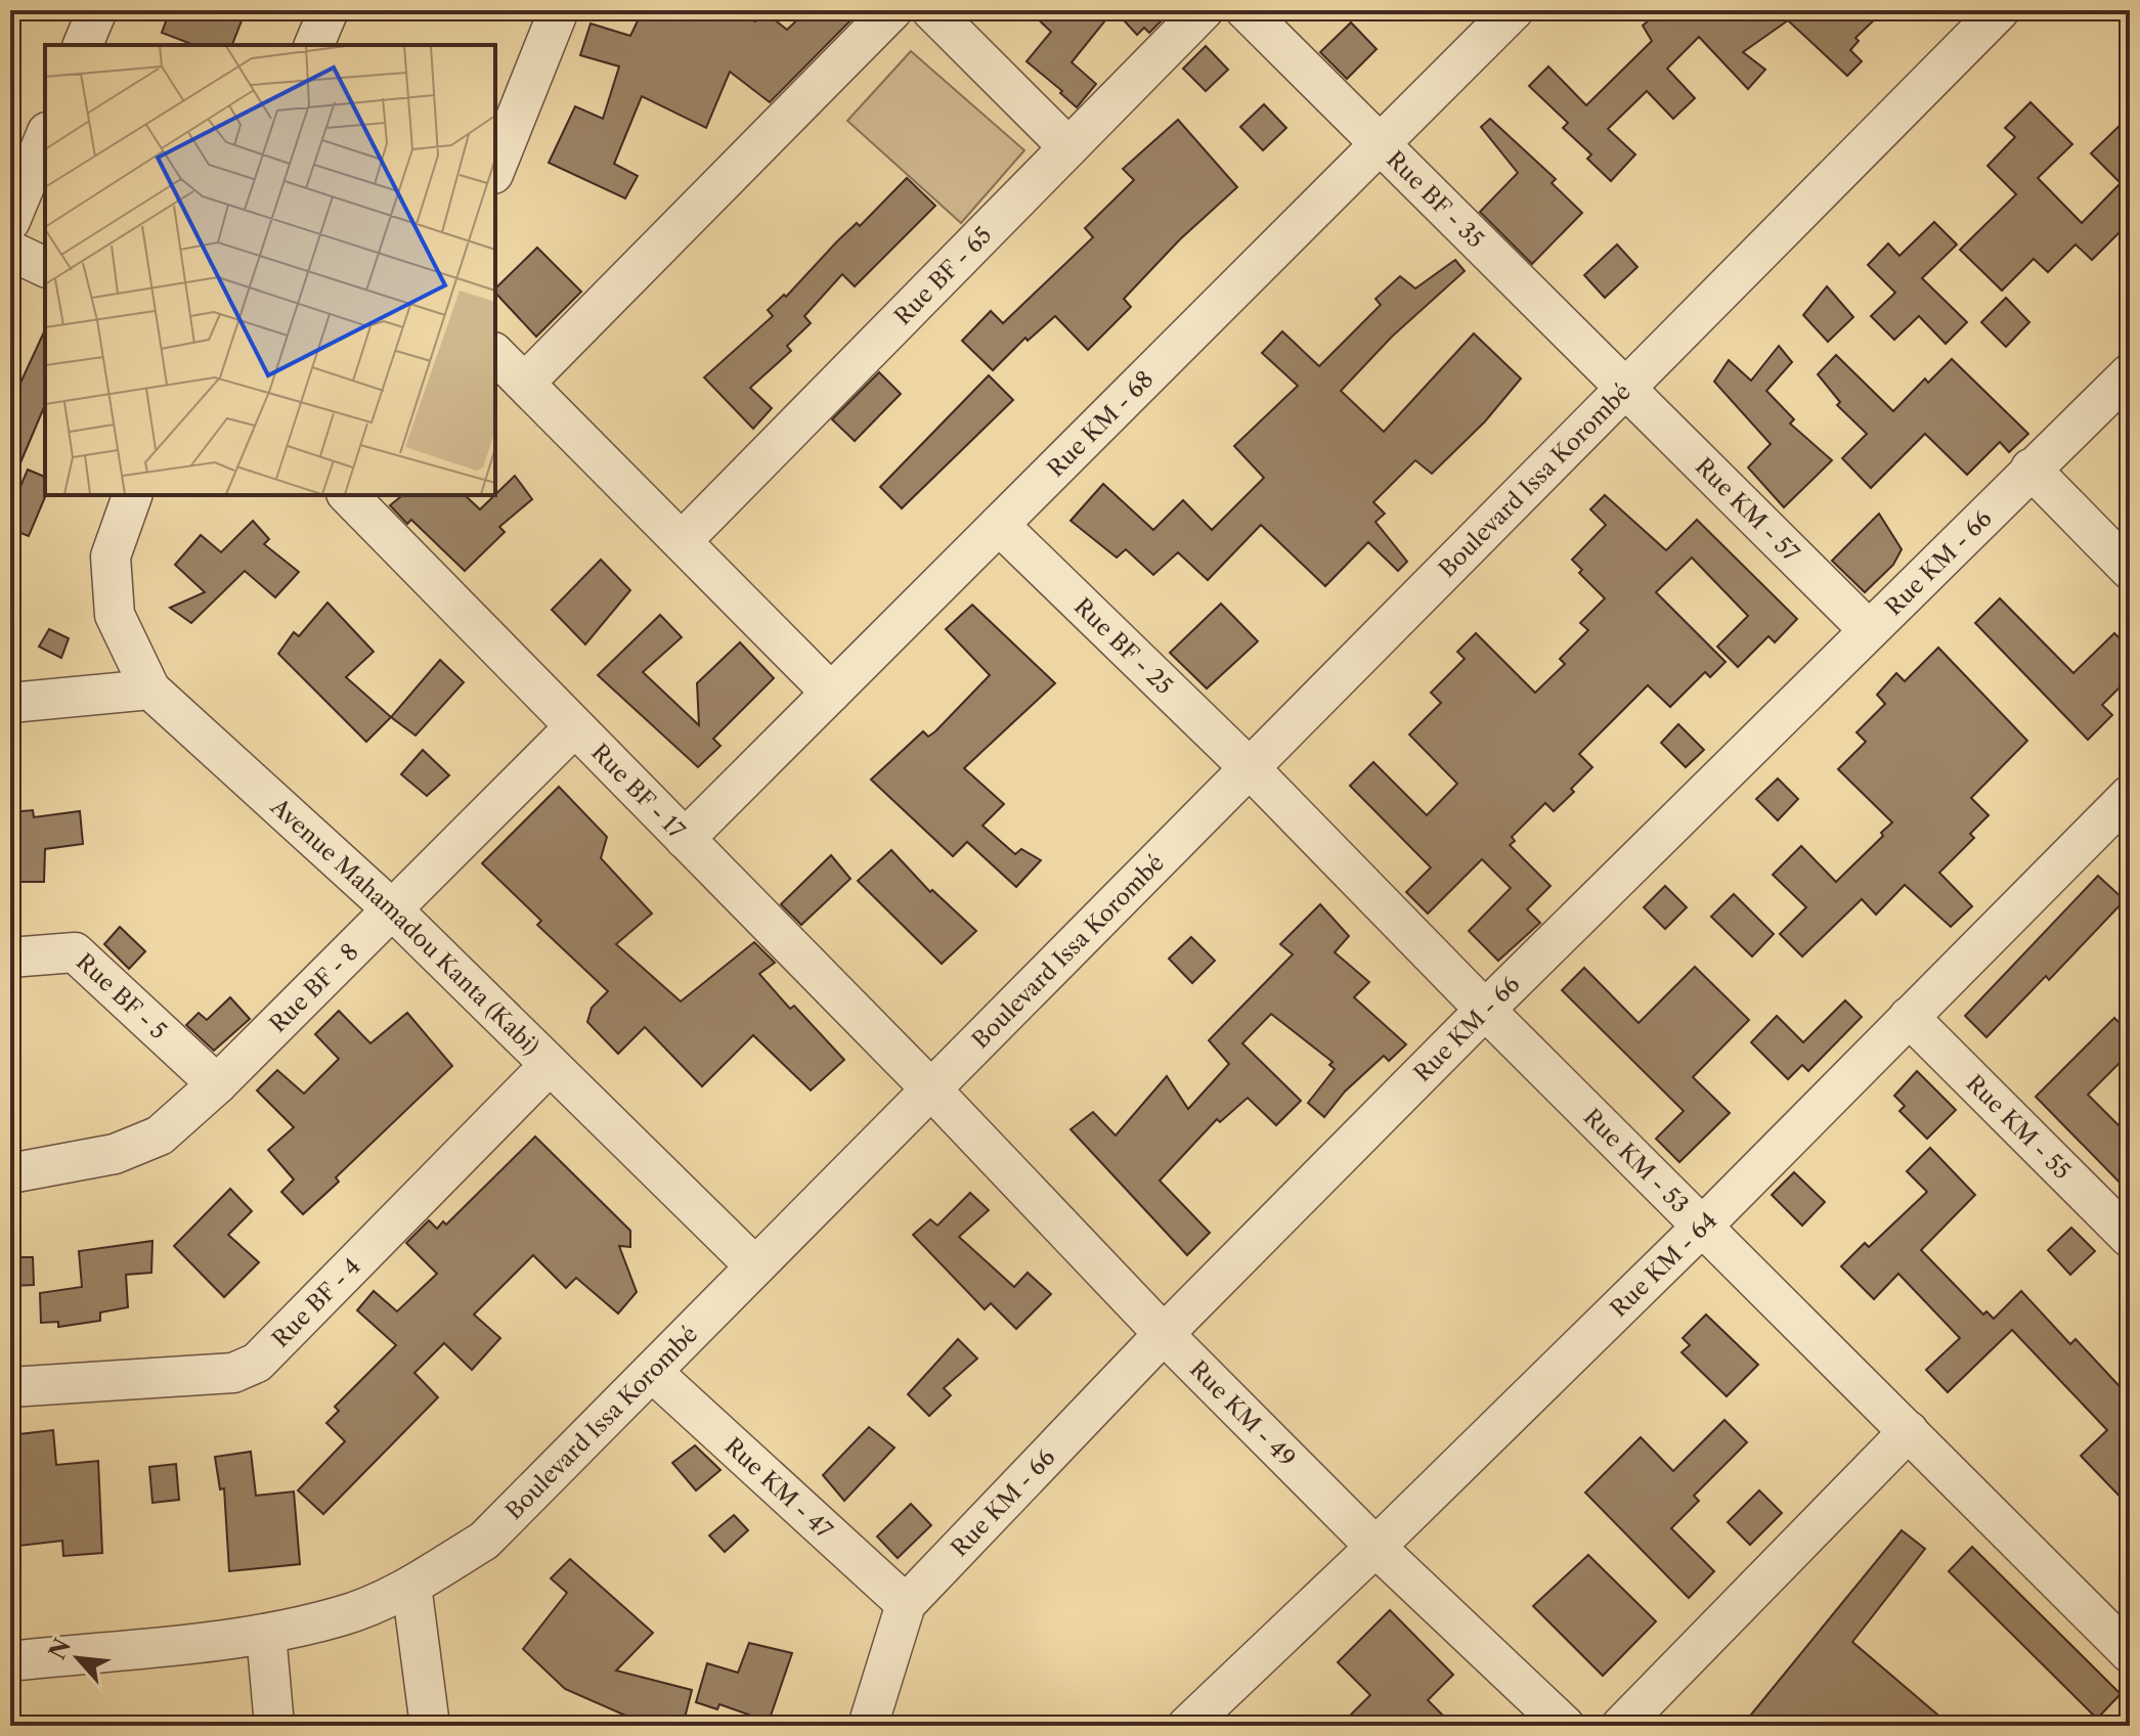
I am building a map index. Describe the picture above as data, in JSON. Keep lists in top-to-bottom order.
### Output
{
  "streets": {
    "street": [
      "Rue BF - 35",
      "Rue BF - 65",
      "Rue KM - 68",
      "Boulevard Issa Korombé",
      "Rue KM - 57",
      "Rue KM - 66",
      "Rue BF - 25",
      "Rue BF - 17",
      "Avenue Mahamadou Kanta (Kabi)",
      "Rue BF - 8",
      "Rue BF - 5",
      "Rue KM - 55",
      "Rue KM - 53",
      "Rue KM - 64",
      "Rue BF - 4",
      "Rue KM - 49",
      "Rue KM - 47"
    ]
  },
  "crossings": [
    ["Rue BF - 35", "Rue KM - 68"],
    ["Rue BF - 35", "Boulevard Issa Korombé"],
    ["Rue BF - 35", "Rue KM - 57"],
    ["Rue KM - 68", "Rue BF - 25"],
    ["Rue KM - 68", "Rue BF - 17"],
    ["Boulevard Issa Korombé", "Rue KM - 57"],
    ["Boulevard Issa Korombé", "Rue BF - 25"],
    ["Boulevard Issa Korombé", "Rue BF - 17"],
    ["Boulevard Issa Korombé", "Avenue Mahamadou Kanta (Kabi)"],
    ["Boulevard Issa Korombé", "Rue KM - 53"],
    ["Boulevard Issa Korombé", "Rue KM - 49"],
    ["Boulevard Issa Korombé", "Rue KM - 47"],
    ["Rue KM - 57", "Rue KM - 66"],
    ["Rue KM - 66", "Rue KM - 53"],
    ["Rue KM - 66", "Rue KM - 49"],
    ["Rue KM - 66", "Rue KM - 47"],
    ["Rue BF - 25", "Rue KM - 53"],
    ["Rue BF - 17", "Rue BF - 8"],
    ["Rue BF - 17", "Rue KM - 49"],
    ["Avenue Mahamadou Kanta (Kabi)", "Rue BF - 8"],
    ["Avenue Mahamadou Kanta (Kabi)", "Rue BF - 4"],
    ["Rue BF - 8", "Rue BF - 5"],
    ["Rue KM - 55", "Rue KM - 64"],
    ["Rue KM - 53", "Rue KM - 64"],
    ["Rue KM - 64", "Rue KM - 49"]
  ],
  "north": "top left"
}
